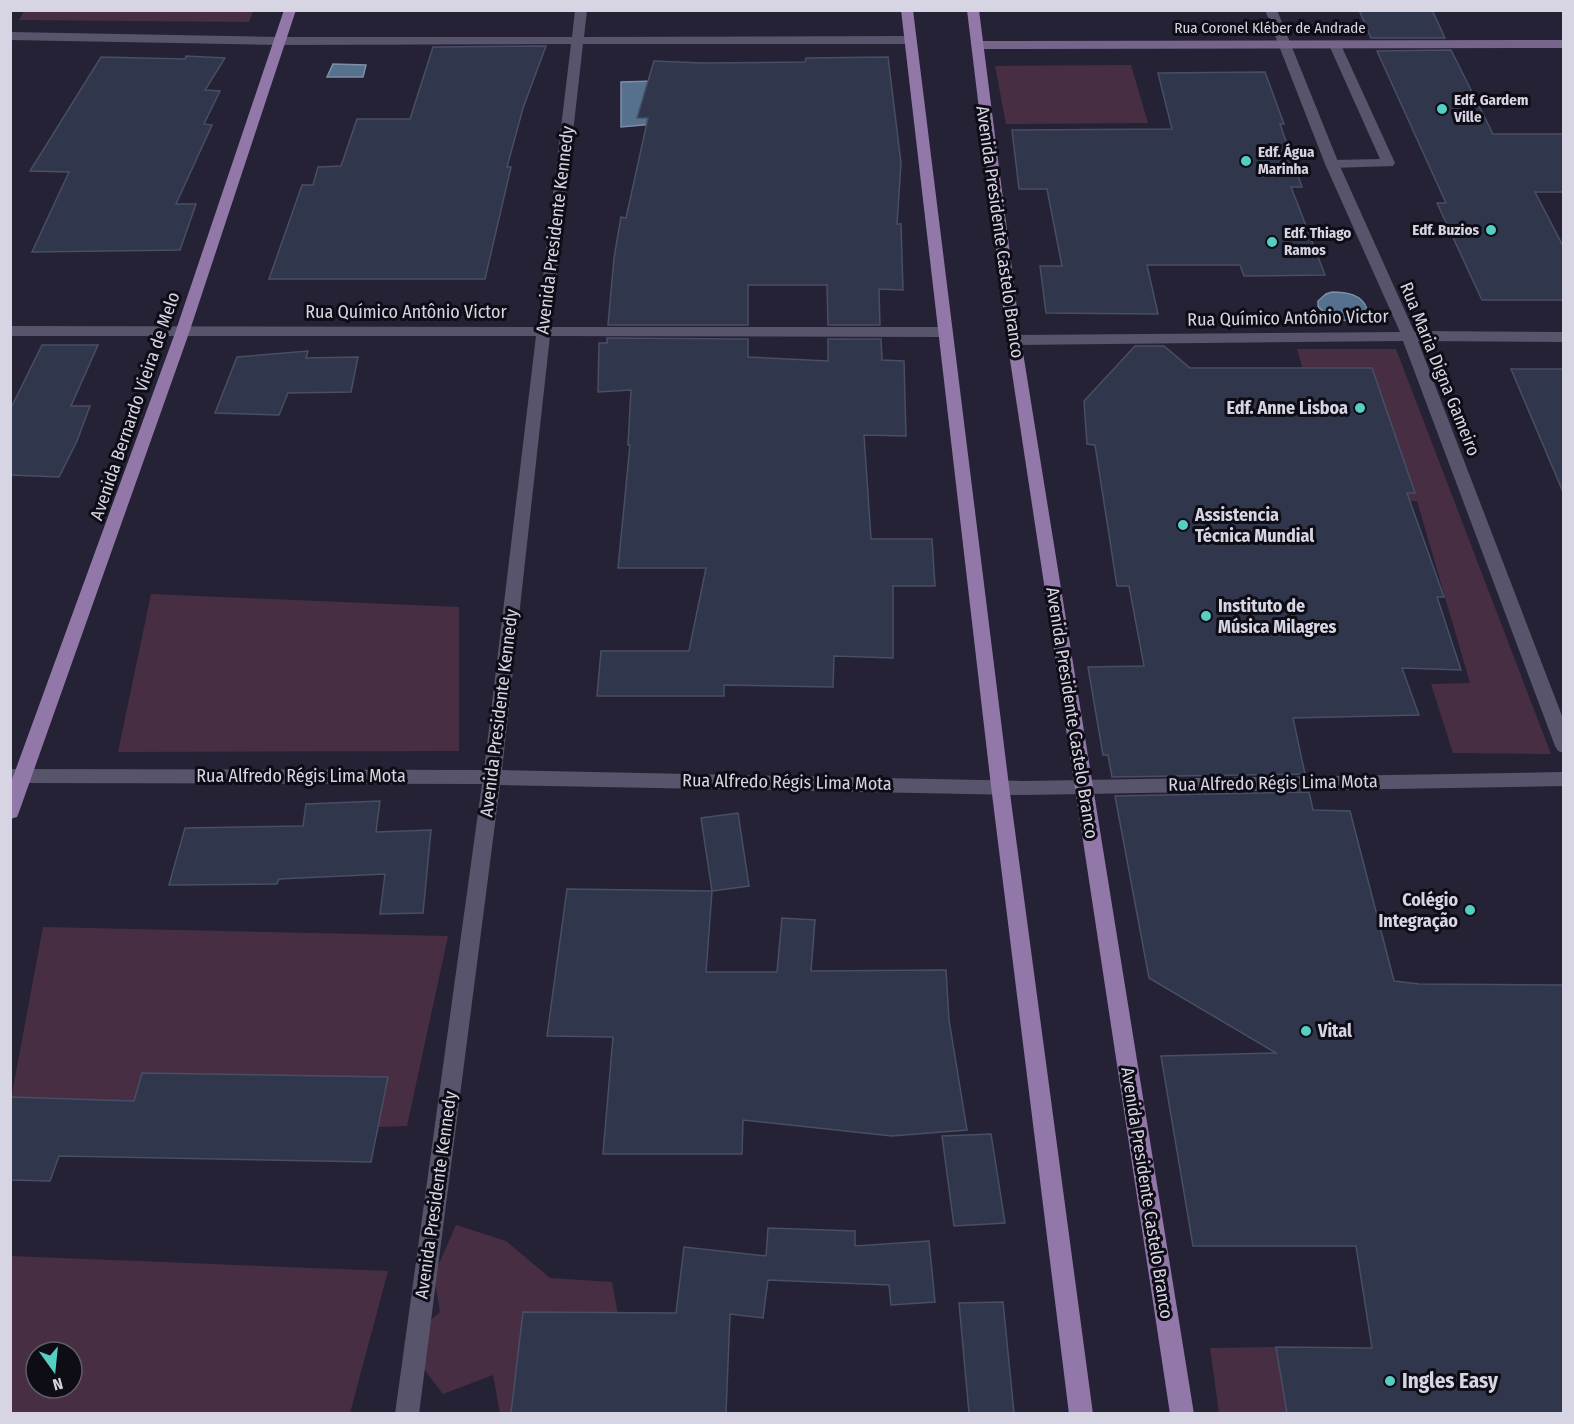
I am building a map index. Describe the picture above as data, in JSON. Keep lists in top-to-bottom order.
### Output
{
  "streets": {
    "main road": ["Rua Coronel Kléber de Andrade", "Avenida Presidente Castelo Branco", "Avenida Bernardo Vieira de Melo"],
    "street": [
      "Avenida Presidente Kennedy",
      "Rua Químico Antônio Victor",
      "Rua Maria Digna Gameiro",
      "Rua Alfredo Régis Lima Mota"
    ]
  },
  "crossings": [
    ["Rua Coronel Kléber de Andrade", "Avenida Presidente Castelo Branco"],
    ["Rua Coronel Kléber de Andrade", "Rua Maria Digna Gameiro"],
    ["Avenida Presidente Kennedy", "Rua Químico Antônio Victor"],
    ["Avenida Presidente Kennedy", "Rua Alfredo Régis Lima Mota"],
    ["Avenida Presidente Castelo Branco", "Rua Químico Antônio Victor"],
    ["Avenida Presidente Castelo Branco", "Rua Alfredo Régis Lima Mota"],
    ["Rua Químico Antônio Victor", "Rua Maria Digna Gameiro"],
    ["Rua Químico Antônio Victor", "Avenida Bernardo Vieira de Melo"],
    ["Avenida Bernardo Vieira de Melo", "Rua Alfredo Régis Lima Mota"]
  ],
  "places": [
    "Edf. Gardem Ville",
    "Edf. Água Marinha",
    "Edf. Buzios",
    "Edf. Thiago Ramos",
    "Edf. Anne Lisboa",
    "Assistencia Técnica Mundial",
    "Instituto de Música Milagres",
    "Colégio Integração",
    "Vital",
    "Ingles Easy"
  ],
  "north": "bottom"
}
